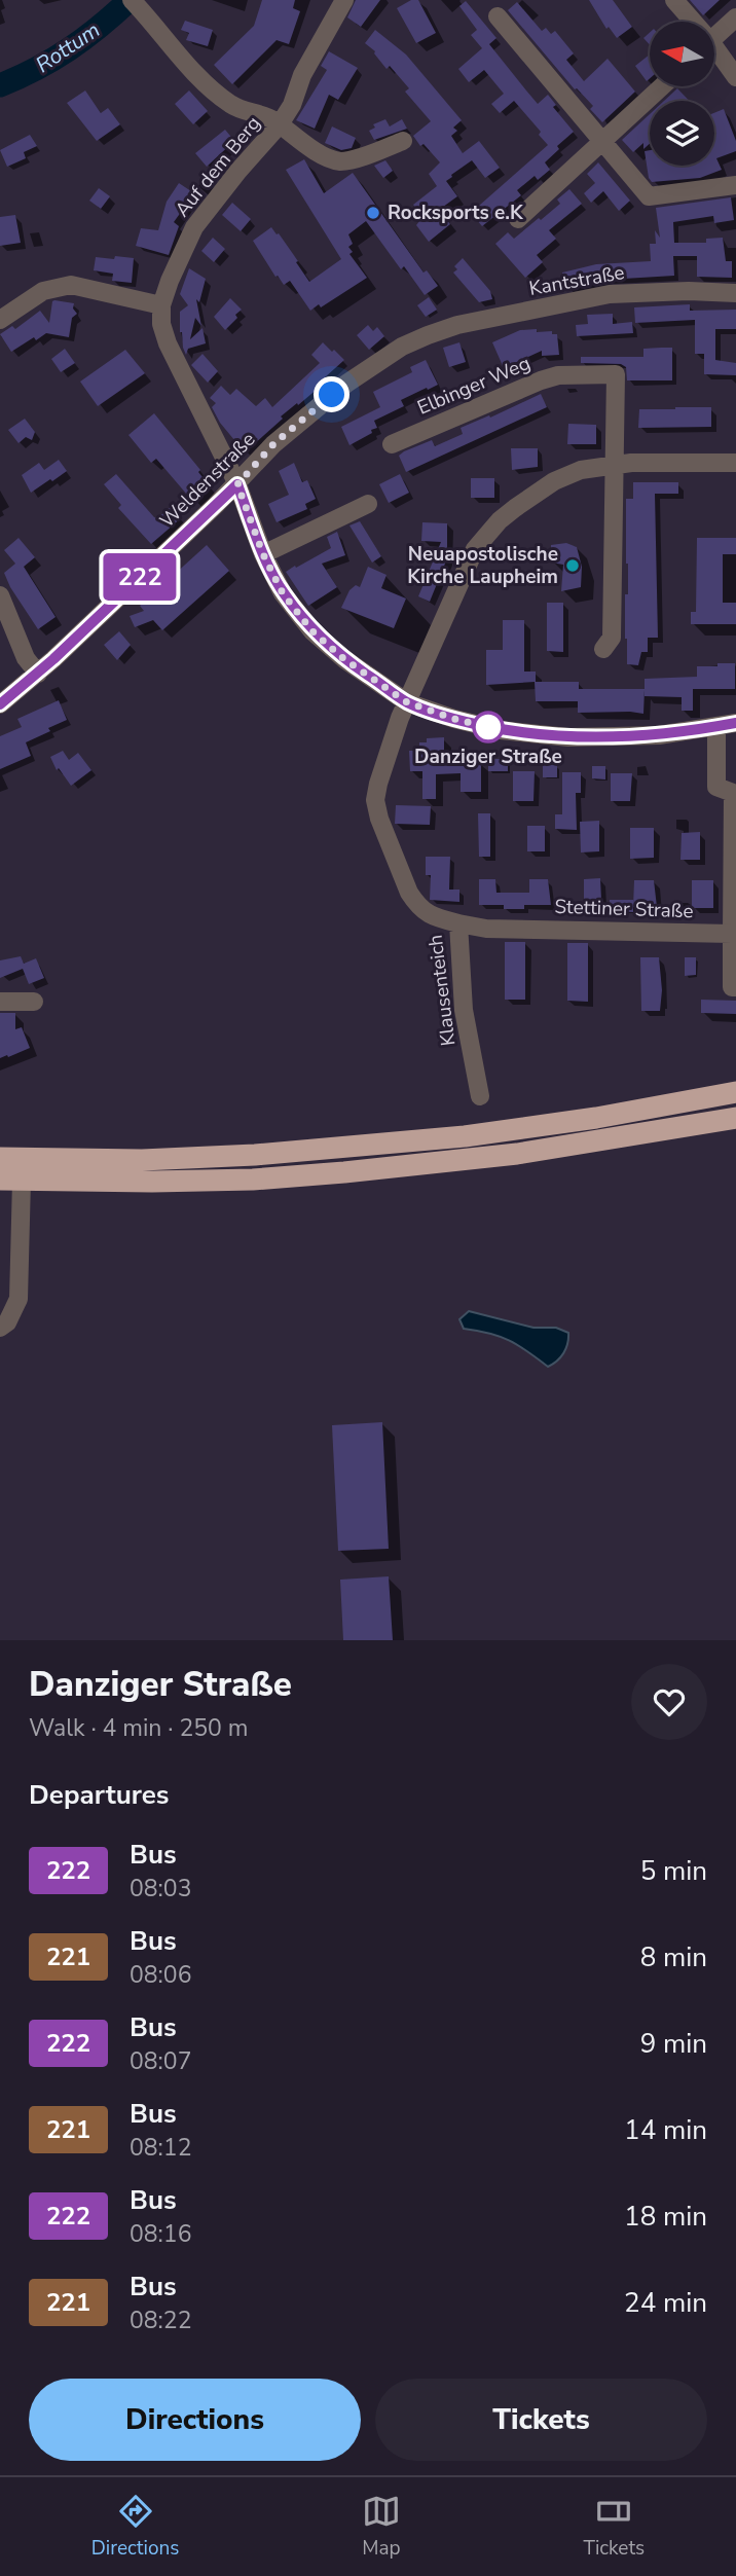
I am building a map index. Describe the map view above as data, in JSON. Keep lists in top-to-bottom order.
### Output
{
  "streets": {
    "street": [
      "Auf dem Berg",
      "Kantstraße",
      "Elbinger Weg",
      "Weldenstraße",
      "Stettiner Straße",
      "Klausenteich"
    ]
  },
  "crossings": [
    ["Auf dem Berg", "Weldenstraße"],
    ["Kantstraße", "Weldenstraße"],
    ["Elbinger Weg", "Klausenteich"],
    ["Stettiner Straße", "Klausenteich"]
  ],
  "water": ["Rottum"],
  "places": ["Rocksports e.K", "Neuapostolische Kirche Laupheim", "Danziger Straße"],
  "lines": ["bus line 222"],
  "north": "left",
  "page": {
    "on_map": "222",
    "heading": [
      ["Danziger Straße", "Walk · 4 min · 250 m"],
      "Departures"
    ],
    "list": [
      {
        "mark": "222",
        "name": "Bus",
        "note": "08:03",
        "value": "5 min"
      },
      {
        "mark": "221",
        "name": "Bus",
        "note": "08:06",
        "value": "8 min"
      },
      {
        "mark": "222",
        "name": "Bus",
        "note": "08:07",
        "value": "9 min"
      },
      {
        "mark": "221",
        "name": "Bus",
        "note": "08:12",
        "value": "14 min"
      },
      {
        "mark": "222",
        "name": "Bus",
        "note": "08:16",
        "value": "18 min"
      },
      {
        "mark": "221",
        "name": "Bus",
        "note": "08:22",
        "value": "24 min"
      }
    ],
    "buttons": ["Directions", "Tickets"],
    "tabs": ["Directions", "Map", "Tickets"]
  }
}
